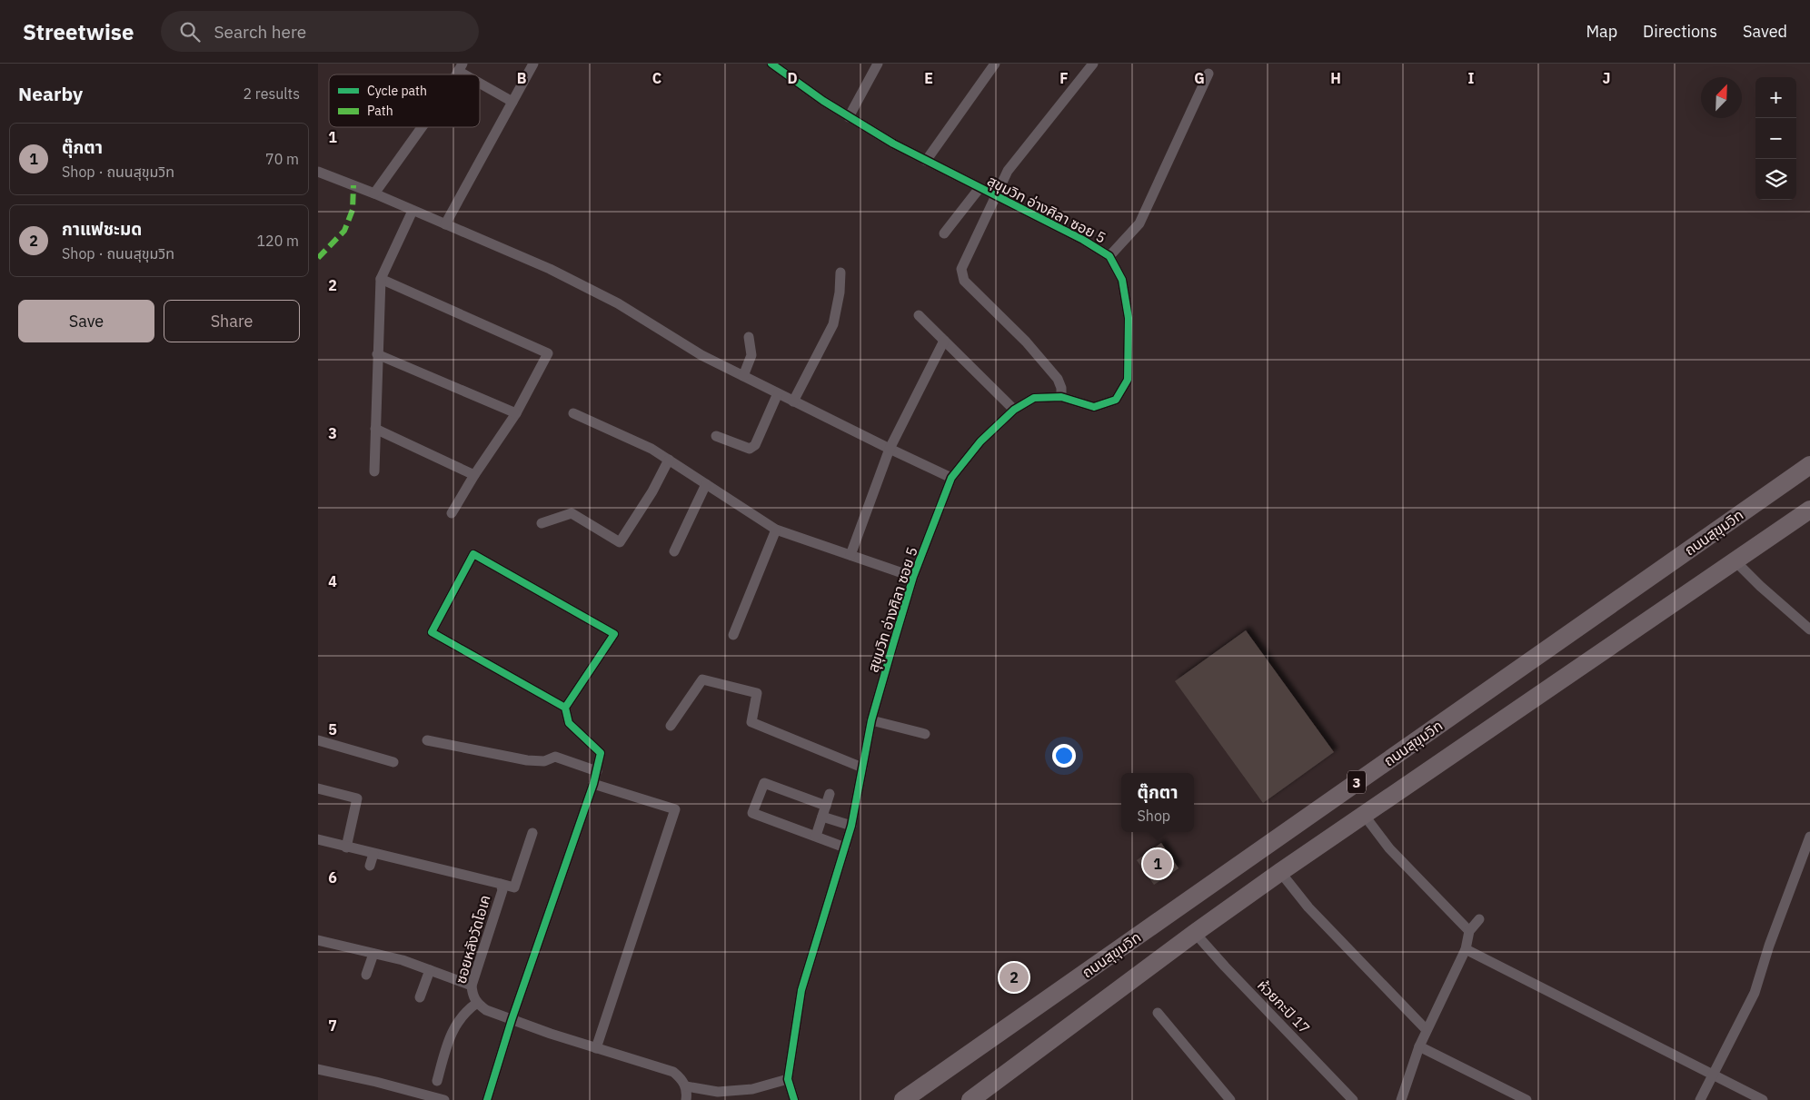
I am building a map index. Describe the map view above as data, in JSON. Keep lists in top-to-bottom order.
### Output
{
  "streets": {
    "highway": ["ถนนสุขุมวิท", "3"],
    "street": ["สุขุมวิท อ่างศิลา ซอย 5", "ซอยหลังวัดโอเค", "ห้วยกะปิ 17"]
  },
  "crossings": [
    ["ถนนสุขุมวิท", "ห้วยกะปิ 17"]
  ],
  "legend": ["Cycle path", "Path"],
  "north": "top right",
  "page": {
    "header": "Streetwise",
    "search": "Search here",
    "nav": ["Map", "Directions", "Saved"],
    "heading": ["Nearby", "2 results"],
    "map_buttons": ["+", "−"],
    "list": [
      {
        "mark": "1",
        "name": "ตุ๊กตา",
        "note": "Shop · ถนนสุขุมวิท",
        "value": "70 m"
      },
      {
        "mark": "2",
        "name": "กาแฟชะมด",
        "note": "Shop · ถนนสุขุมวิท",
        "value": "120 m"
      }
    ],
    "buttons": ["Save", "Share"],
    "popup": ["ตุ๊กตา", "Shop"],
    "pins": ["1", "2"]
  },
  "grid": {
    "columns": [
      "B",
      "C",
      "D",
      "E",
      "F",
      "G",
      "H",
      "I",
      "J"
    ],
    "rows": [
      "1",
      "2",
      "3",
      "4",
      "5",
      "6",
      "7"
    ]
  }
}
